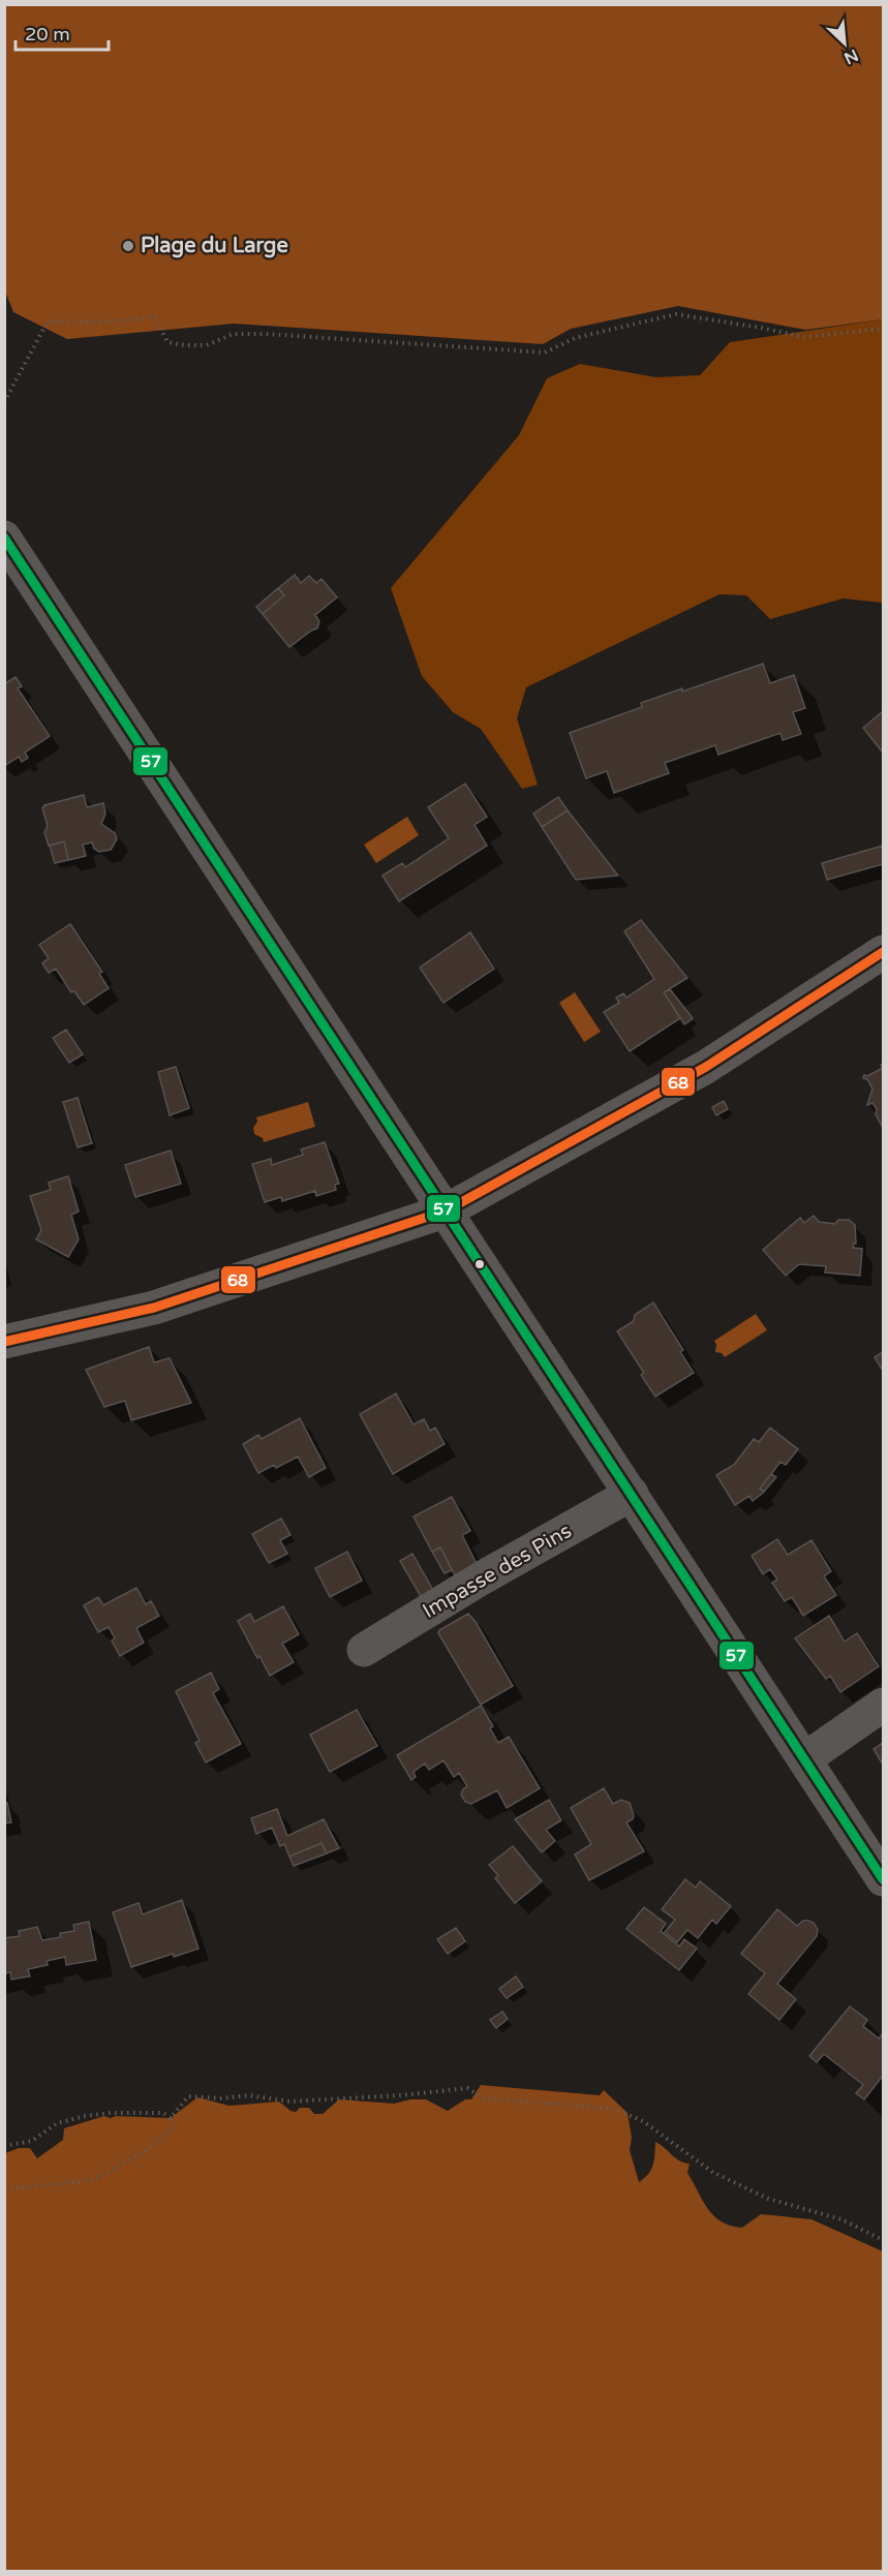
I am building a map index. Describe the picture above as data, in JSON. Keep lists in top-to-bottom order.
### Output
{
  "streets": {
    "street": ["Impasse des Pins"]
  },
  "places": ["Plage du Large"],
  "lines": ["transit line 57", "transit line 68"],
  "scale_bar": "20 m",
  "north": "bottom right"
}
